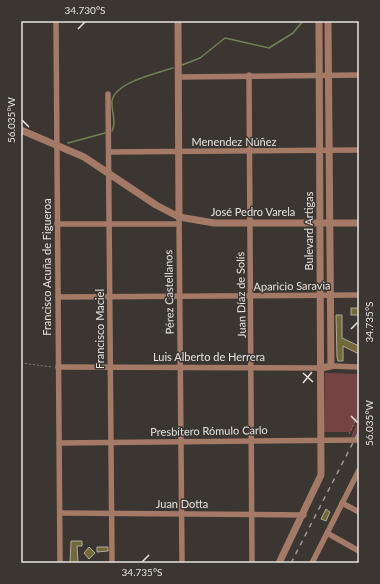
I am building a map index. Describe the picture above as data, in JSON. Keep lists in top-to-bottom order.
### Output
{
  "streets": {
    "street": [
      "Menendez Núñez",
      "José Pedro Varela",
      "Bulevard Artigas",
      "Francisco Acuña de Figueroa",
      "Aparicio Saravia",
      "Pérez Castellanos",
      "Juan Díaz de Solís",
      "Francisco Maciel",
      "Luis Alberto de Herrera",
      "Presbítero Rómulo Carlo",
      "Juan Dotta"
    ]
  },
  "crossings": [
    ["Menendez Núñez", "Bulevard Artigas"],
    ["Menendez Núñez", "Pérez Castellanos"],
    ["Menendez Núñez", "Juan Díaz de Solís"],
    ["Menendez Núñez", "Francisco Maciel"],
    ["José Pedro Varela", "Bulevard Artigas"],
    ["José Pedro Varela", "Francisco Acuña de Figueroa"],
    ["José Pedro Varela", "Pérez Castellanos"],
    ["José Pedro Varela", "Juan Díaz de Solís"],
    ["José Pedro Varela", "Francisco Maciel"],
    ["Bulevard Artigas", "Aparicio Saravia"],
    ["Bulevard Artigas", "Luis Alberto de Herrera"],
    ["Bulevard Artigas", "Presbítero Rómulo Carlo"],
    ["Bulevard Artigas", "Juan Dotta"],
    ["Francisco Acuña de Figueroa", "Aparicio Saravia"],
    ["Francisco Acuña de Figueroa", "Luis Alberto de Herrera"],
    ["Francisco Acuña de Figueroa", "Presbítero Rómulo Carlo"],
    ["Francisco Acuña de Figueroa", "Juan Dotta"],
    ["Aparicio Saravia", "Pérez Castellanos"],
    ["Aparicio Saravia", "Juan Díaz de Solís"],
    ["Aparicio Saravia", "Francisco Maciel"],
    ["Pérez Castellanos", "Luis Alberto de Herrera"],
    ["Pérez Castellanos", "Presbítero Rómulo Carlo"],
    ["Pérez Castellanos", "Juan Dotta"],
    ["Juan Díaz de Solís", "Luis Alberto de Herrera"],
    ["Juan Díaz de Solís", "Presbítero Rómulo Carlo"],
    ["Juan Díaz de Solís", "Juan Dotta"],
    ["Francisco Maciel", "Luis Alberto de Herrera"],
    ["Francisco Maciel", "Presbítero Rómulo Carlo"],
    ["Francisco Maciel", "Juan Dotta"]
  ],
  "coordinates": ["34.730°S", "56.035°W", "34.735°S"]
}
